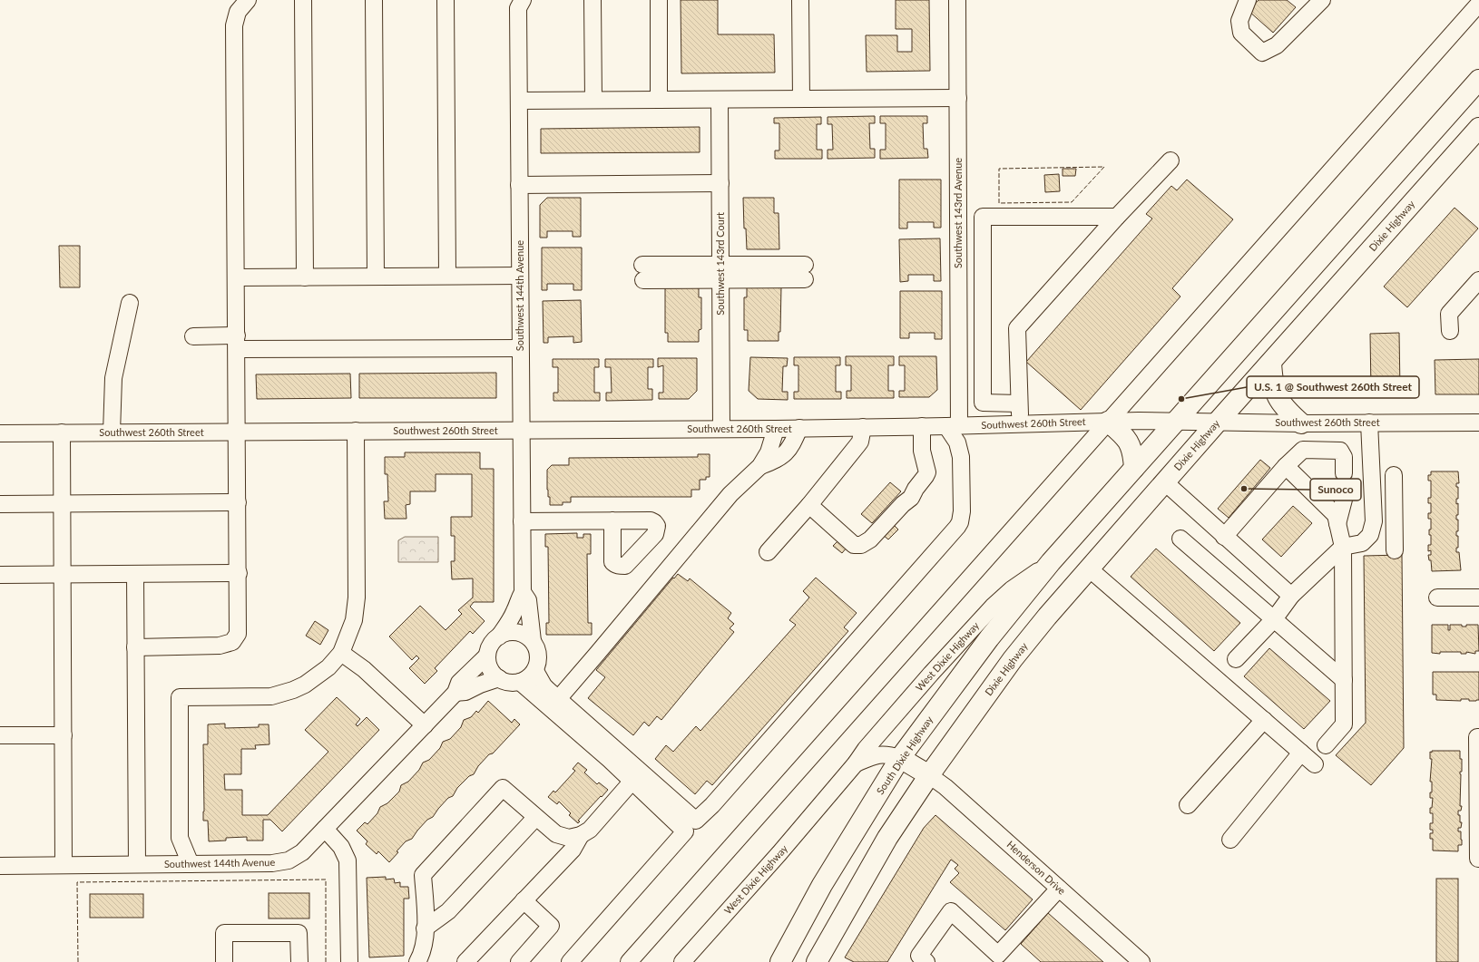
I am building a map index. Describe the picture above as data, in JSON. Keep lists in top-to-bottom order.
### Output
{
  "streets": {
    "highway": ["Dixie Highway", "South Dixie Highway"],
    "street": [
      "Southwest 143rd Avenue",
      "Southwest 143rd Court",
      "Southwest 144th Avenue",
      "Southwest 260th Street",
      "West Dixie Highway",
      "Henderson Drive"
    ]
  },
  "crossings": [
    ["Southwest 143rd Avenue", "Southwest 260th Street"],
    ["Dixie Highway", "Southwest 260th Street"],
    ["Dixie Highway", "Henderson Drive"],
    ["Southwest 143rd Court", "Southwest 260th Street"],
    ["Southwest 144th Avenue", "Southwest 260th Street"],
    ["West Dixie Highway", "South Dixie Highway"]
  ],
  "places": ["U.S. 1 @ Southwest 260th Street", "Sunoco"]
}
